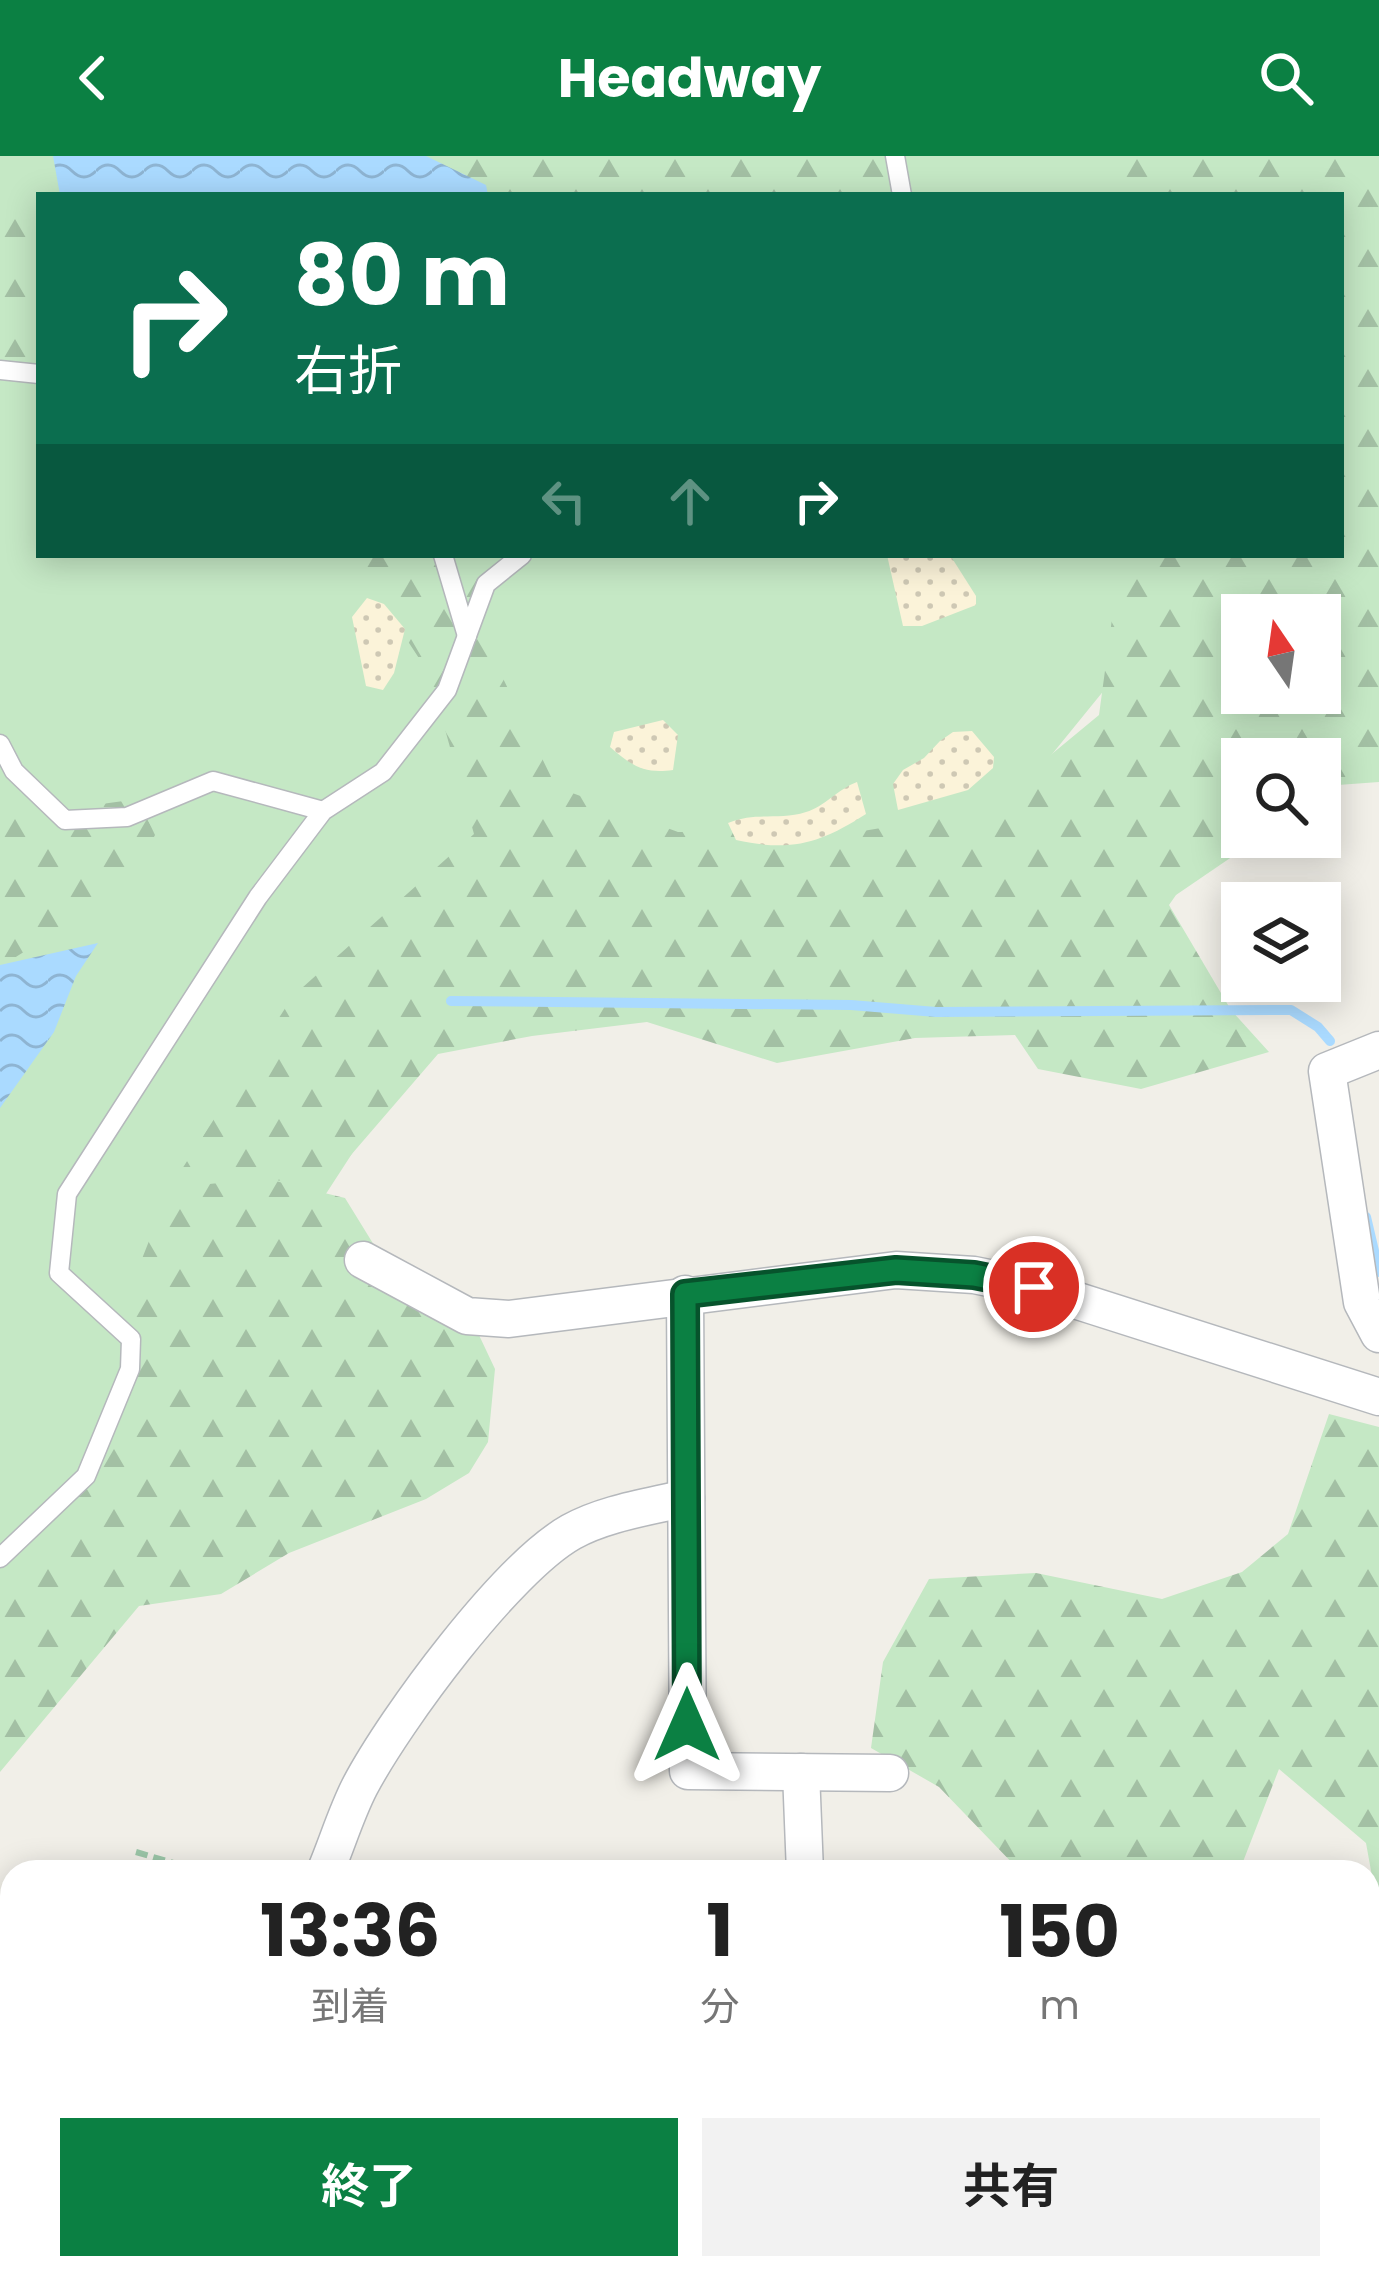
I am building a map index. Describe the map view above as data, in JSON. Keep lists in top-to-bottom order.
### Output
{
  "north": "top",
  "page": {
    "header": "Headway",
    "turn": ["80 m", "右折"],
    "eta": [
      "13:36",
      "到着",
      "1",
      "分",
      "150",
      "m"
    ],
    "buttons": ["終了", "共有"]
  }
}
